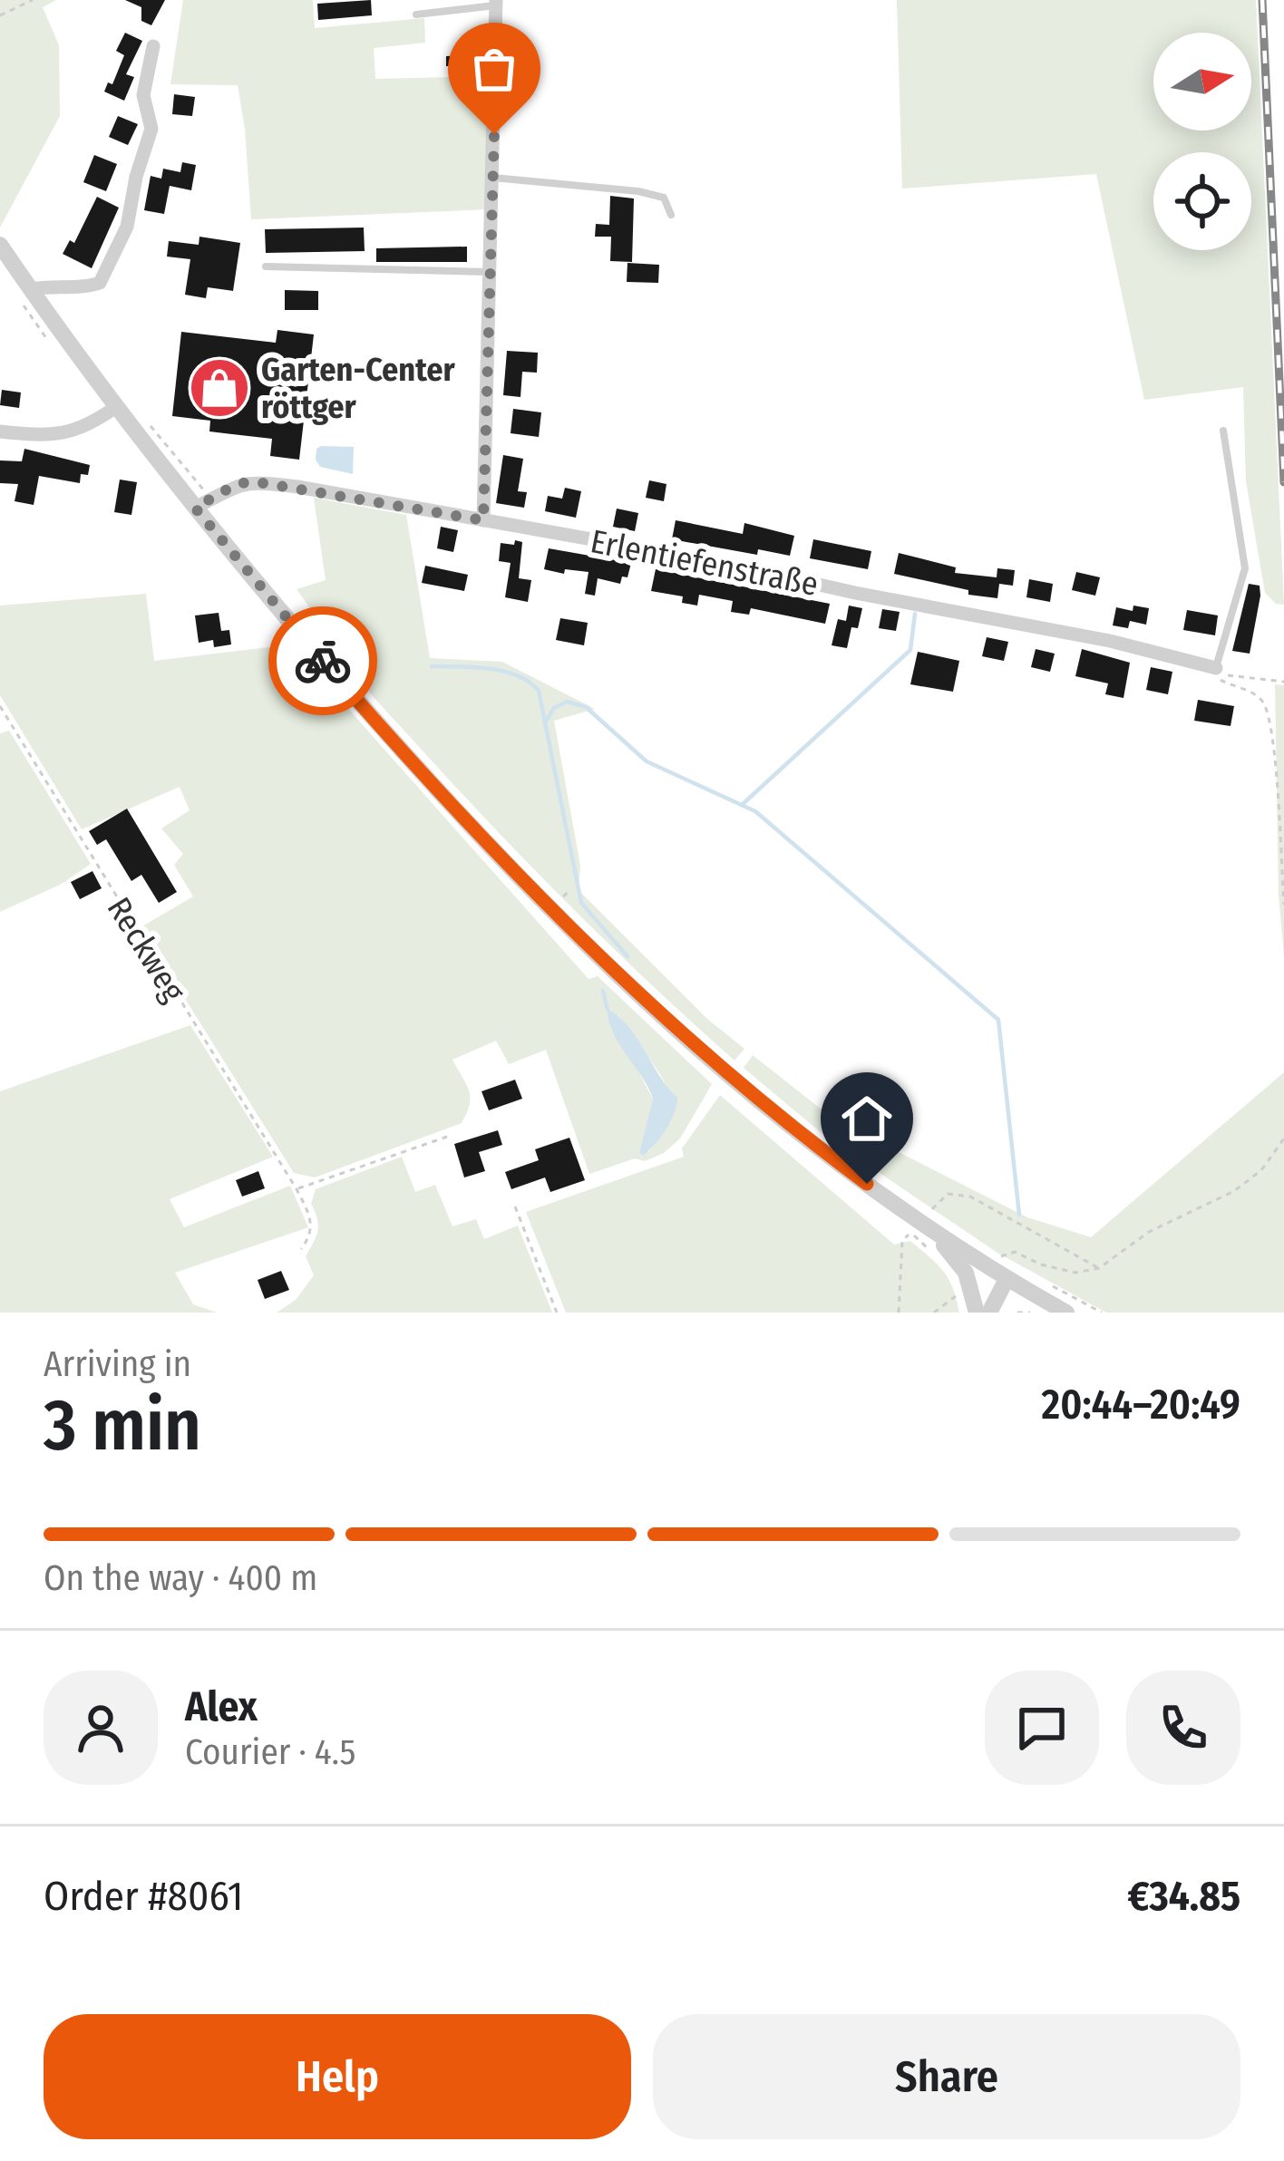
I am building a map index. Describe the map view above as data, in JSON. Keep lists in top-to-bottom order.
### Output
{
  "streets": {
    "street": ["Erlentiefenstraße"],
    "path": ["Reckweg"]
  },
  "places": {
    "shop": ["Garten-Center röttger"]
  },
  "north": "right",
  "page": {
    "heading": ["3 min", "Arriving in", "20:44–20:49"],
    "panel": [
      "Alex",
      "Courier · 4.5",
      "Order #8061",
      "€34.85"
    ],
    "bar": "On the way · 400 m",
    "buttons": ["Help", "Share"]
  }
}
